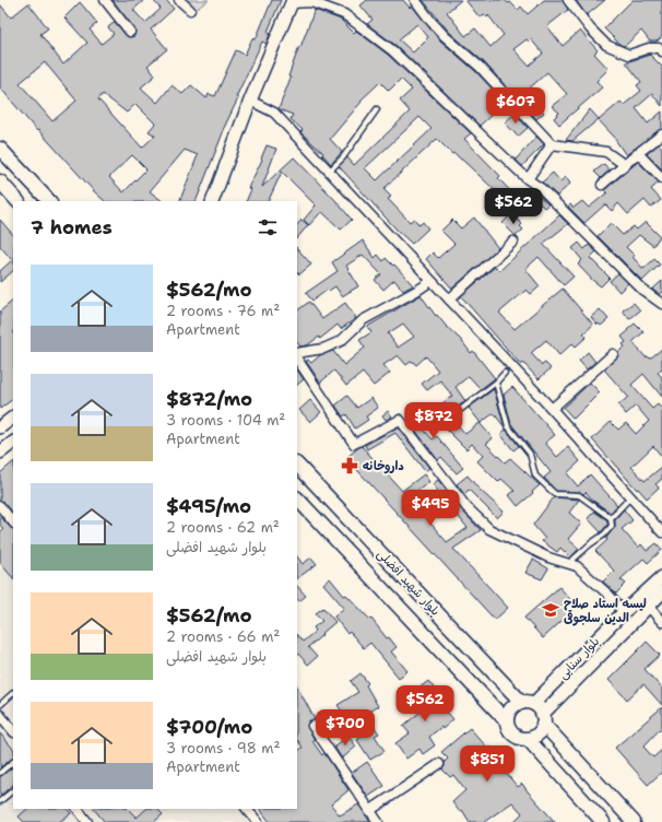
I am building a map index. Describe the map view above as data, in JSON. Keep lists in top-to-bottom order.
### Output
{
  "streets": {
    "main road": ["بلوار شهید افضلی", "بلوار سنایی"]
  },
  "crossings": [
    ["بلوار شهید افضلی", "بلوار سنایی"]
  ],
  "places": {
    "pharmacy": ["داروخانه"],
    "school or university": ["لیسه استاد صلاح الدین سلجوقی"]
  },
  "page": {
    "price": [
      "$607",
      "$562",
      "$872",
      "$495",
      "$562",
      "$700",
      "$851"
    ],
    "heading": "7 homes",
    "list": [
      {
        "name": "$562/mo",
        "note": "2 rooms · 76 m² · Apartment"
      },
      {
        "name": "$872/mo",
        "note": "3 rooms · 104 m² · Apartment"
      },
      {
        "name": "$495/mo",
        "note": "2 rooms · 62 m² · بلوار شهید افضلی"
      },
      {
        "name": "$562/mo",
        "note": "2 rooms · 66 m² · بلوار شهید افضلی"
      },
      {
        "name": "$700/mo",
        "note": "3 rooms · 98 m² · Apartment"
      }
    ]
  }
}
